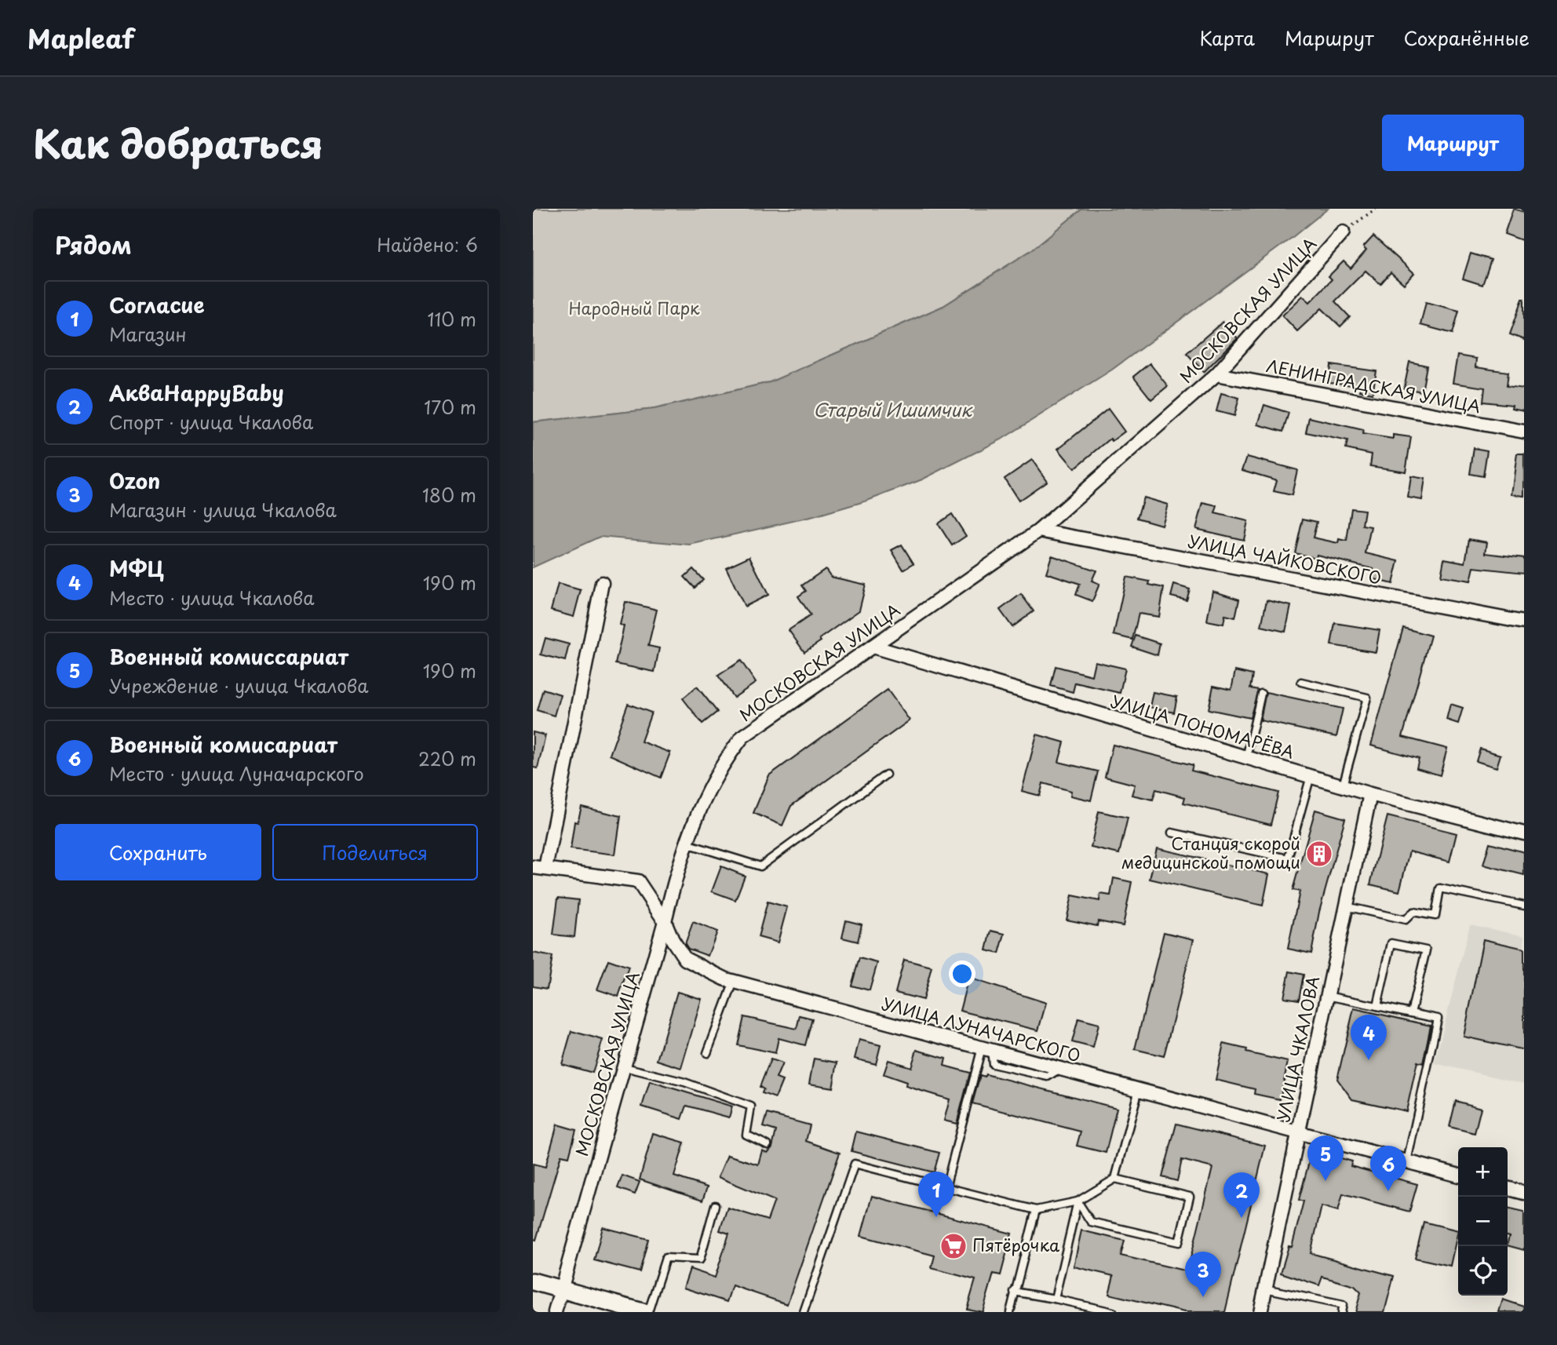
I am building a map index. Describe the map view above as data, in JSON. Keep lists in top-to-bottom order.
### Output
{
  "streets": {
    "street": [
      "МОСКОВСКАЯ УЛИЦА",
      "ЛЕНИНГРАДСКАЯ УЛИЦА",
      "УЛИЦА ЧАЙКОВСКОГО",
      "УЛИЦА ПОНОМАРЁВА",
      "УЛИЦА ЛУНАЧАРСКОГО",
      "УЛИЦА ЧКАЛОВА"
    ]
  },
  "crossings": [
    ["МОСКОВСКАЯ УЛИЦА", "ЛЕНИНГРАДСКАЯ УЛИЦА"],
    ["МОСКОВСКАЯ УЛИЦА", "УЛИЦА ЧАЙКОВСКОГО"],
    ["МОСКОВСКАЯ УЛИЦА", "УЛИЦА ПОНОМАРЁВА"],
    ["МОСКОВСКАЯ УЛИЦА", "УЛИЦА ЛУНАЧАРСКОГО"],
    ["УЛИЦА ПОНОМАРЁВА", "УЛИЦА ЧКАЛОВА"],
    ["УЛИЦА ЛУНАЧАРСКОГО", "УЛИЦА ЧКАЛОВА"]
  ],
  "water": ["Старый Ишимчик"],
  "parks": ["Народный Парк"],
  "places": {
    "building": ["Станция скорой медицинской помощи"],
    "supermarket": ["Пятёрочка"]
  },
  "page": {
    "header": "Mapleaf",
    "nav": ["Карта", "Маршрут", "Сохранённые"],
    "title": "Как добраться",
    "buttons": [
      "Маршрут",
      ["Сохранить", "Поделиться"]
    ],
    "heading": ["Рядом", "Найдено: 6"],
    "list": [
      {
        "mark": "1",
        "name": "Согласие",
        "note": "Магазин",
        "value": "110 m"
      },
      {
        "mark": "2",
        "name": "АкваHappyBaby",
        "note": "Спорт · улица Чкалова",
        "value": "170 m"
      },
      {
        "mark": "3",
        "name": "Ozon",
        "note": "Магазин · улица Чкалова",
        "value": "180 m"
      },
      {
        "mark": "4",
        "name": "МФЦ",
        "note": "Место · улица Чкалова",
        "value": "190 m"
      },
      {
        "mark": "5",
        "name": "Военный комиссариат",
        "note": "Учреждение · улица Чкалова",
        "value": "190 m"
      },
      {
        "mark": "6",
        "name": "Военный комисариат",
        "note": "Место · улица Луначарского",
        "value": "220 m"
      }
    ],
    "pins": [
      "4",
      "5",
      "6",
      "1",
      "2",
      "3"
    ],
    "map_buttons": ["+", "−"]
  }
}
